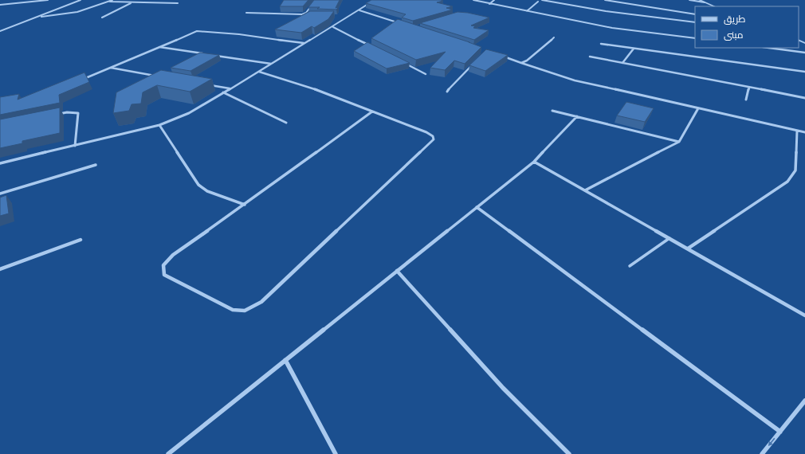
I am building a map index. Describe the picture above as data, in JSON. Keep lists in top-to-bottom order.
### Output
{
  "legend": ["طريق", "مبنى"]
}
